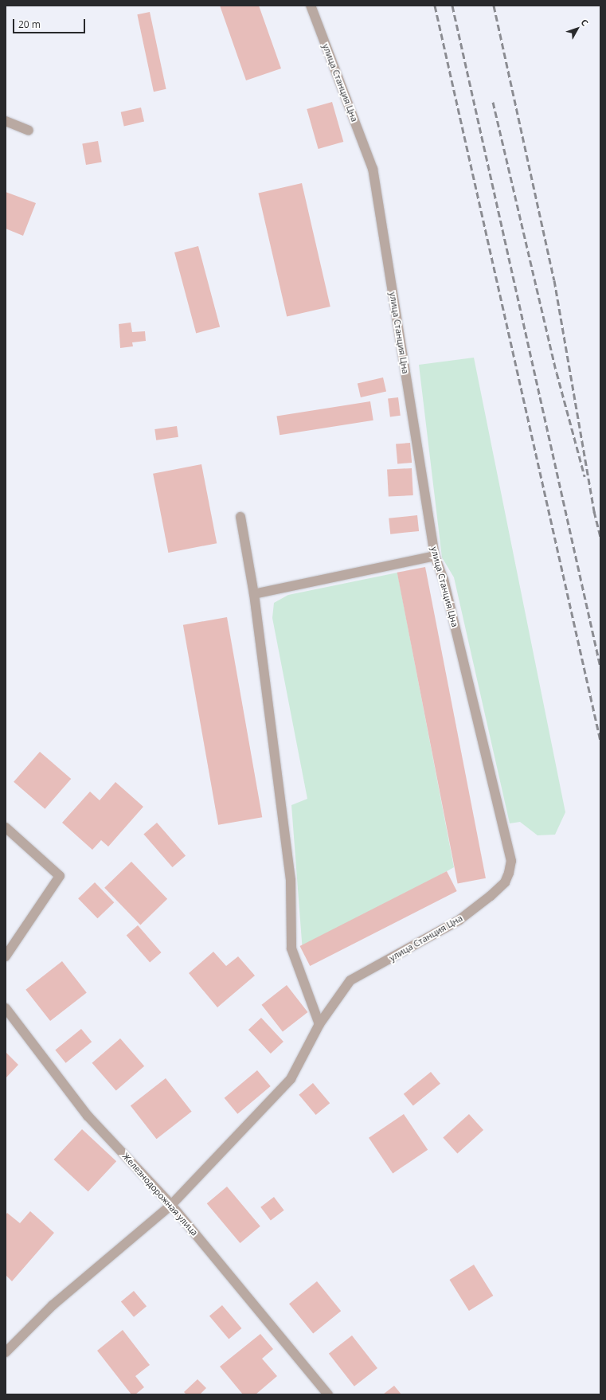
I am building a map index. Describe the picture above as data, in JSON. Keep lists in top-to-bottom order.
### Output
{
  "streets": {
    "street": ["улица Станция Цна", "Железнодорожная улица"]
  },
  "crossings": [
    ["улица Станция Цна", "Железнодорожная улица"]
  ],
  "scale_bar": "20 m",
  "north": "top right"
}
